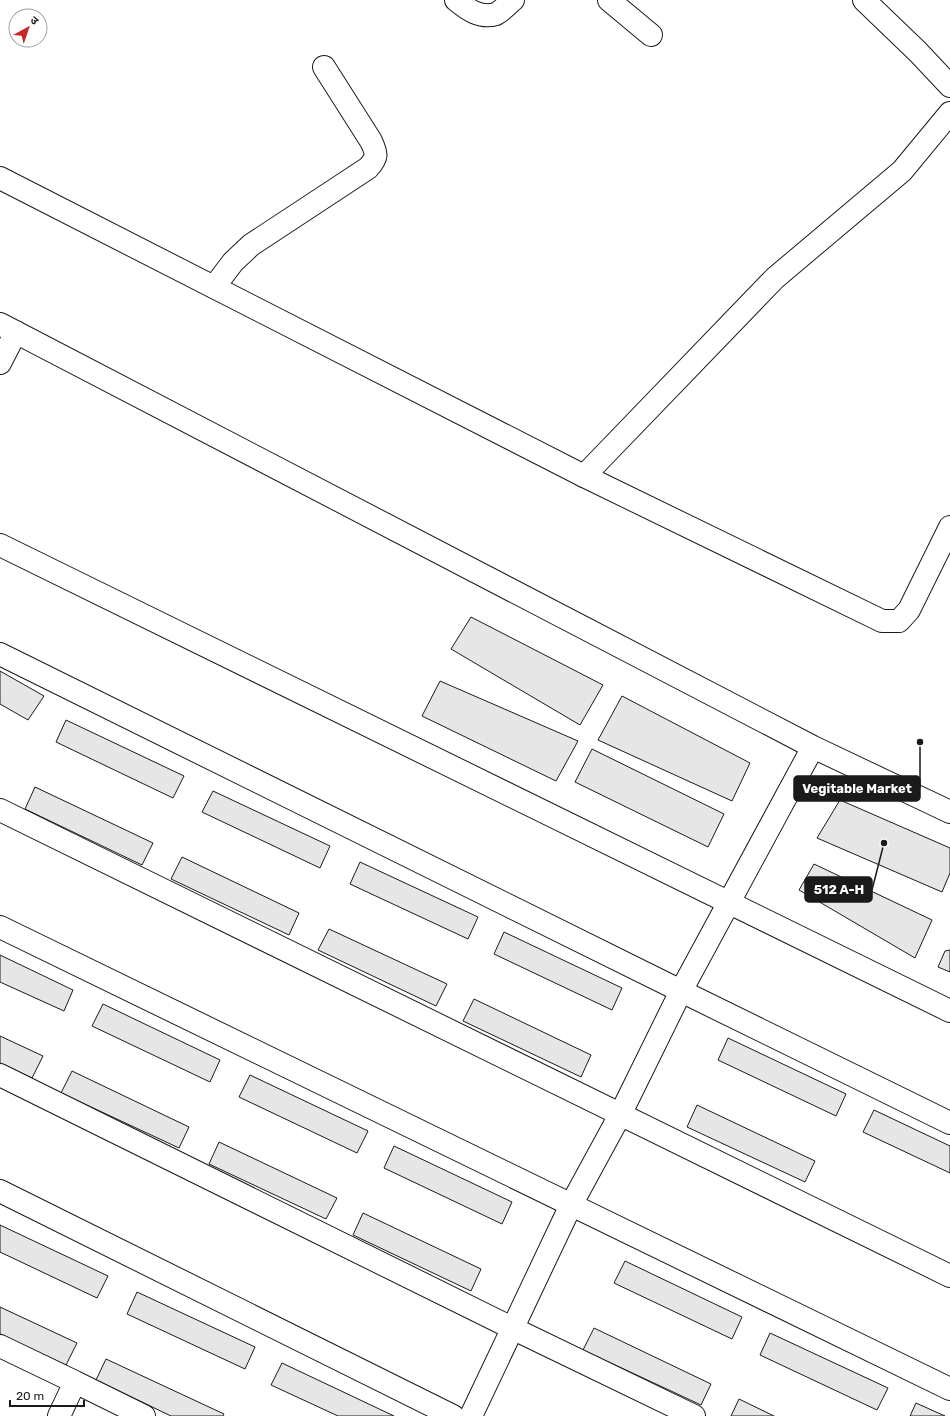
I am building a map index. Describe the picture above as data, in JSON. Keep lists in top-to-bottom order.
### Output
{
  "places": ["Vegitable Market", "512 A-H"],
  "scale_bar": "20 m",
  "north": "top right"
}
